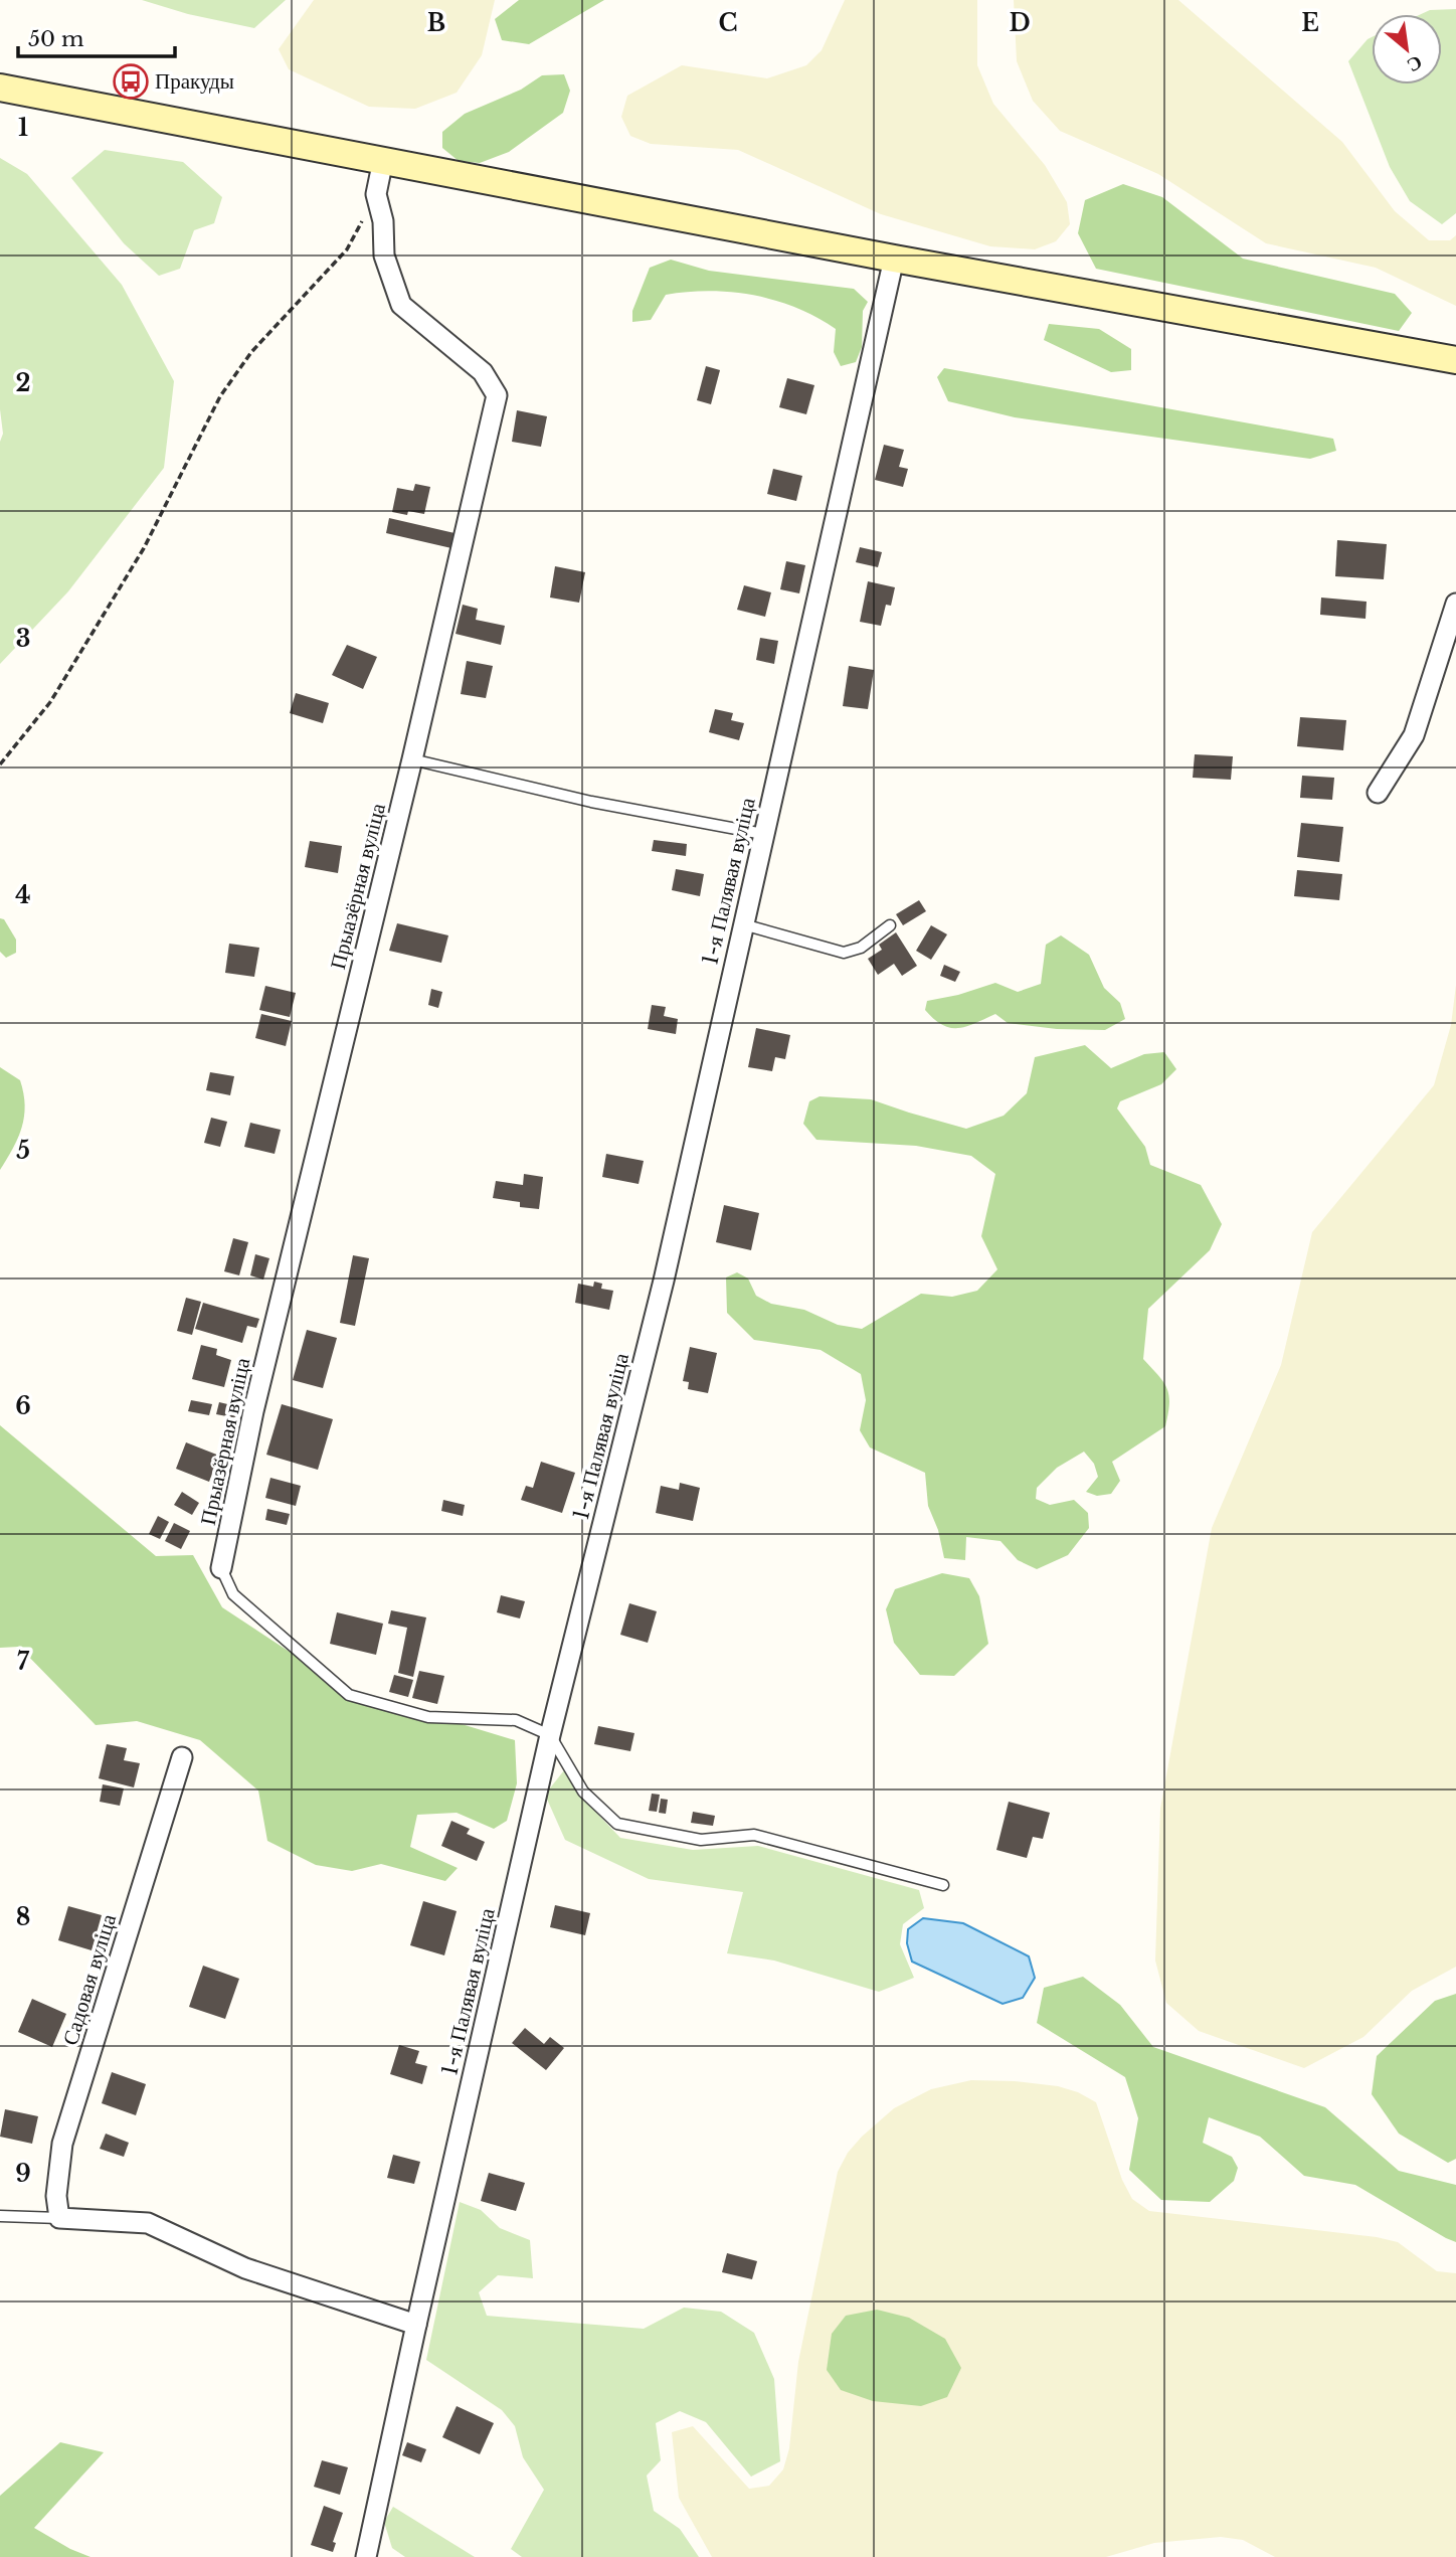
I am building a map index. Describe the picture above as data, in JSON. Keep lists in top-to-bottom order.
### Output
{
  "streets": {
    "street": ["1-я Палявая вуліца", "Прыазёрная вуліца", "Садовая вуліца"]
  },
  "places": {
    "bus stop": ["Пракуды"]
  },
  "scale_bar": "50 m",
  "north": "bottom right",
  "grid": {
    "columns": [
      "B",
      "C",
      "D",
      "E"
    ],
    "rows": [
      "1",
      "2",
      "3",
      "4",
      "5",
      "6",
      "7",
      "8",
      "9"
    ]
  }
}
